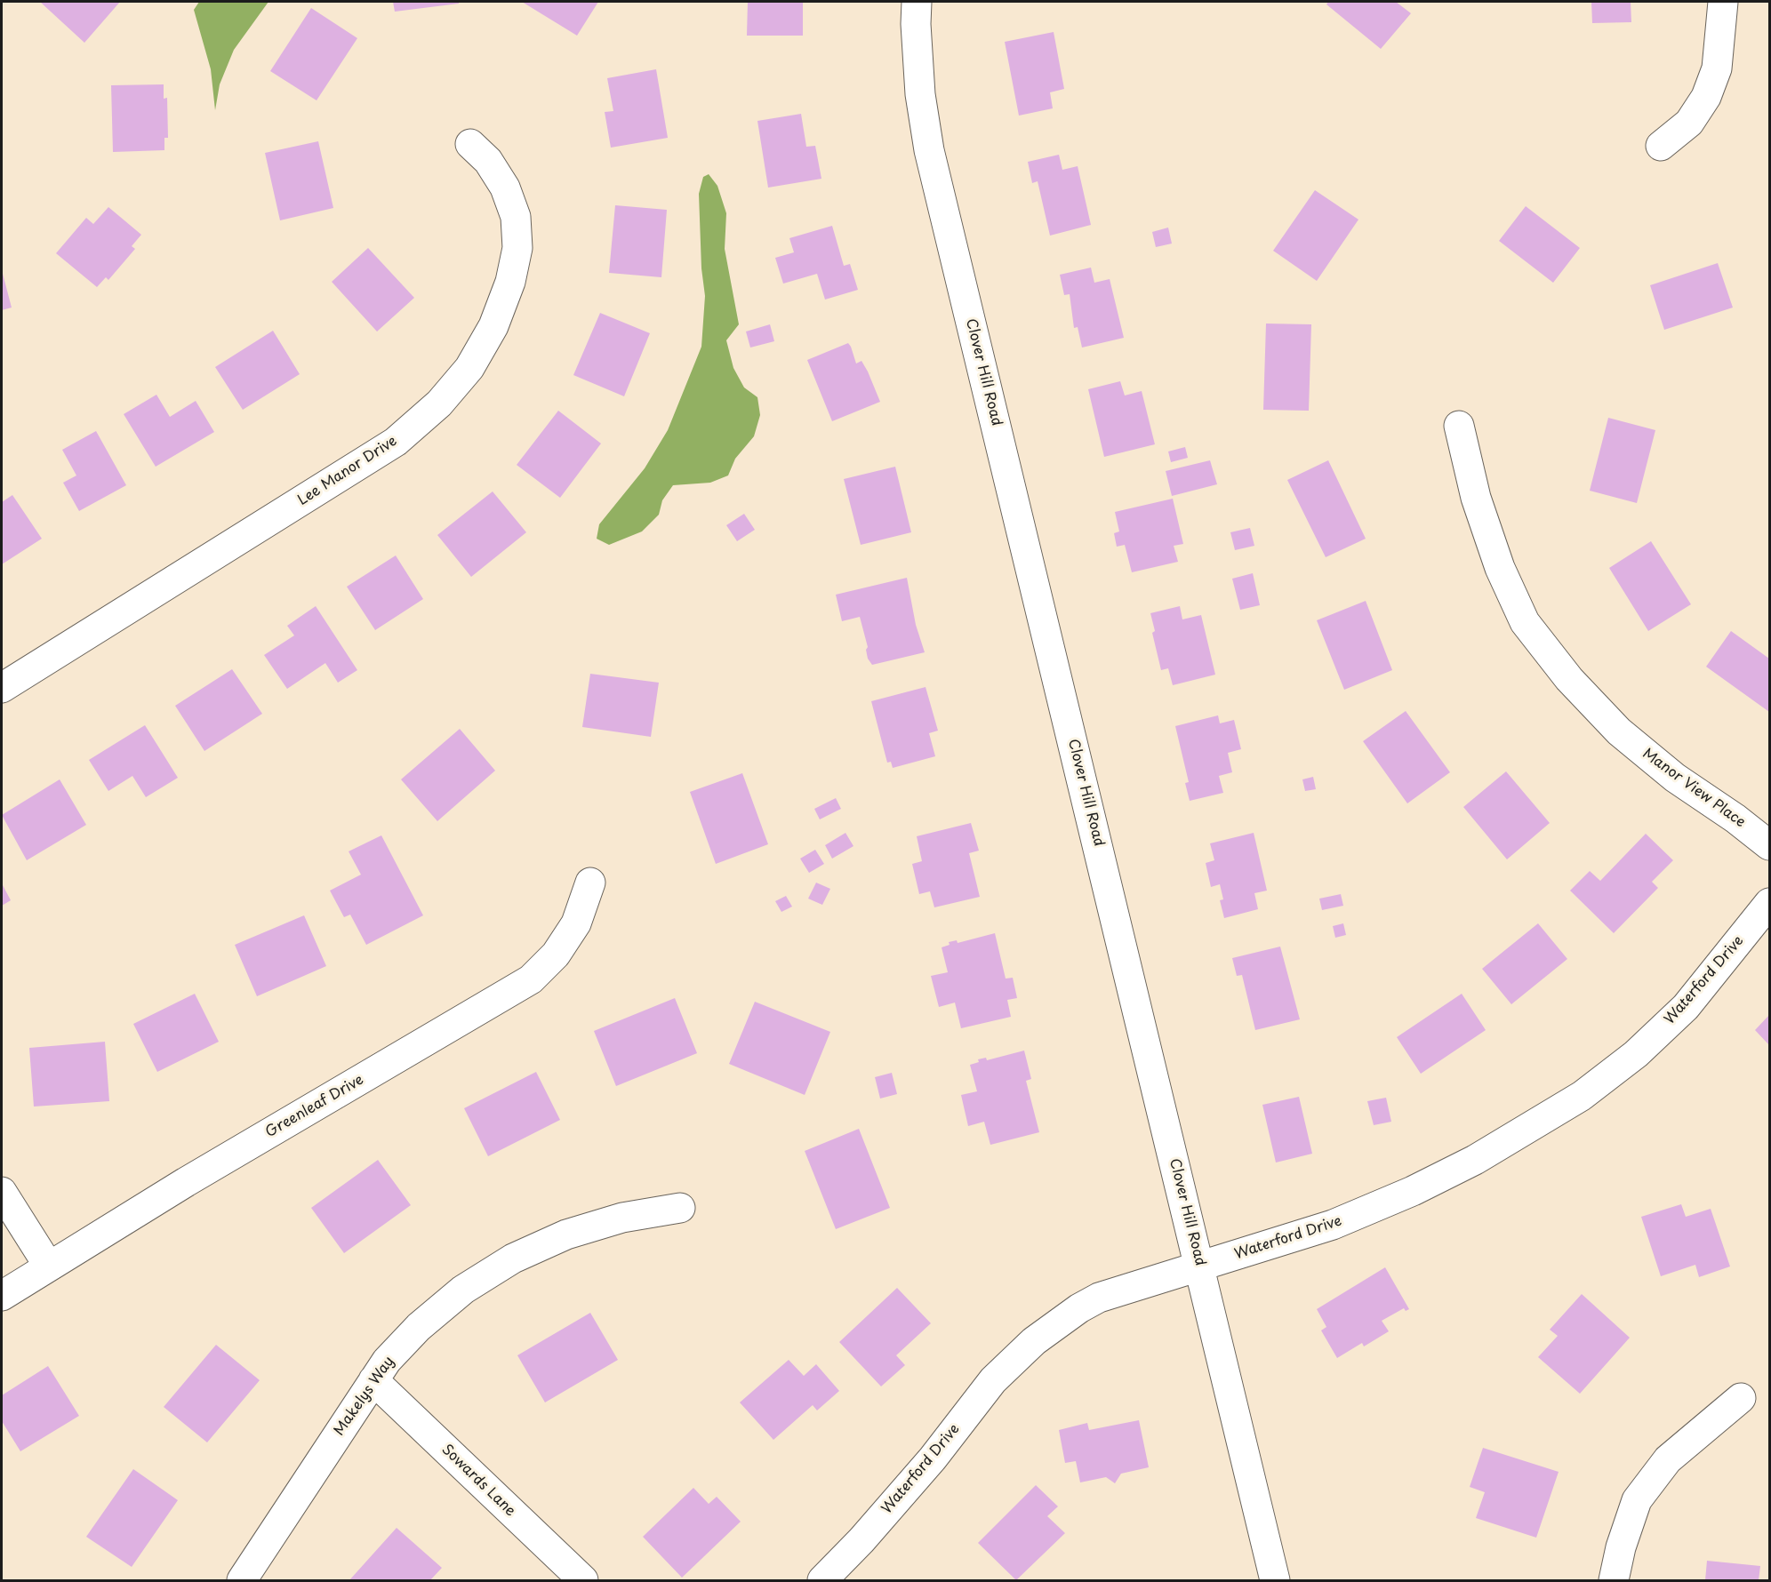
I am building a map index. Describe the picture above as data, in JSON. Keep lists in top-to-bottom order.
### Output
{
  "streets": {
    "street": [
      "Clover Hill Road",
      "Lee Manor Drive",
      "Manor View Place",
      "Waterford Drive",
      "Greenleaf Drive",
      "Makelys Way",
      "Sowards Lane"
    ]
  },
  "crossings": [
    ["Clover Hill Road", "Waterford Drive"],
    ["Makelys Way", "Sowards Lane"]
  ]
}
